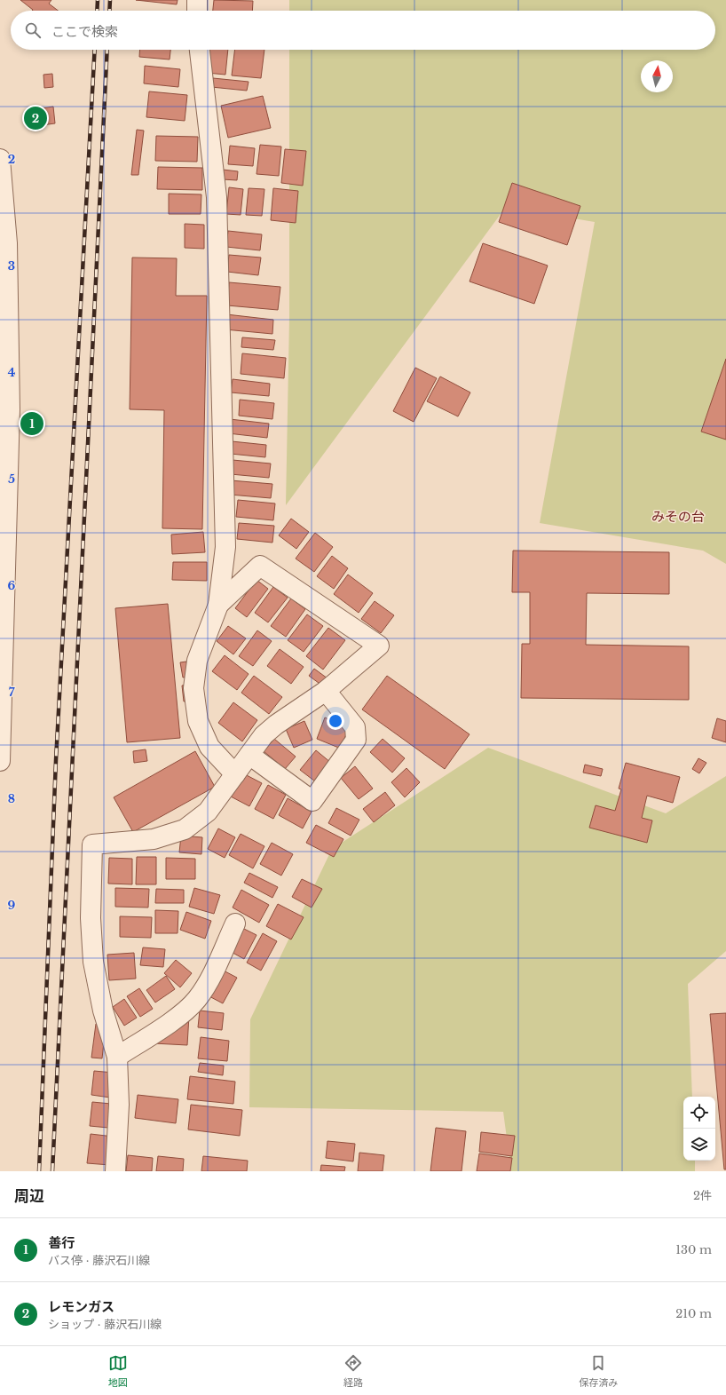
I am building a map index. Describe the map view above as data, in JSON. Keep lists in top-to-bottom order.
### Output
{
  "districts": ["みその台"],
  "north": "top",
  "page": {
    "search": "ここで検索",
    "pins": ["2", "1"],
    "heading": ["周辺", "2件"],
    "list": [
      {
        "mark": "1",
        "name": "善行",
        "note": "バス停 · 藤沢石川線",
        "value": "130 m"
      },
      {
        "mark": "2",
        "name": "レモンガス",
        "note": "ショップ · 藤沢石川線",
        "value": "210 m"
      }
    ],
    "nav": ["地図", "経路", "保存済み"]
  },
  "grid": {
    "rows": [
      "2",
      "3",
      "4",
      "5",
      "6",
      "7",
      "8",
      "9"
    ]
  }
}
